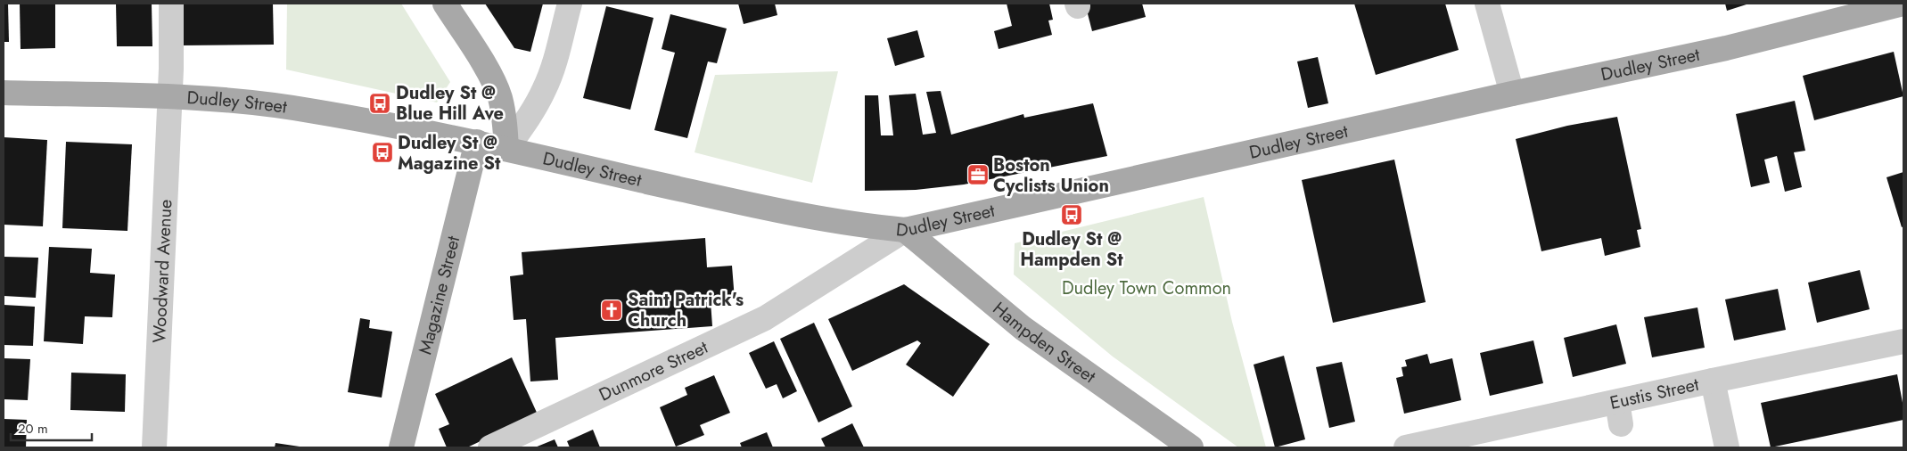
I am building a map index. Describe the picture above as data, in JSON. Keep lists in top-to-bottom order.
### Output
{
  "streets": {
    "main road": ["Dudley Street", "Magazine Street", "Hampden Street"],
    "street": ["Woodward Avenue", "Dunmore Street", "Eustis Street"]
  },
  "crossings": [
    ["Dudley Street", "Woodward Avenue"],
    ["Dudley Street", "Magazine Street"],
    ["Dudley Street", "Hampden Street"],
    ["Dudley Street", "Dunmore Street"],
    ["Hampden Street", "Dunmore Street"]
  ],
  "parks": ["Dudley Town Common"],
  "places": {
    "bus stop": ["Dudley St @ Blue Hill Ave", "Dudley St @ Magazine St", "Dudley St @ Hampden St"],
    "office": ["Boston Cyclists Union"],
    "church": ["Saint Patrick's Church"]
  },
  "scale_bar": "20 m"
}
